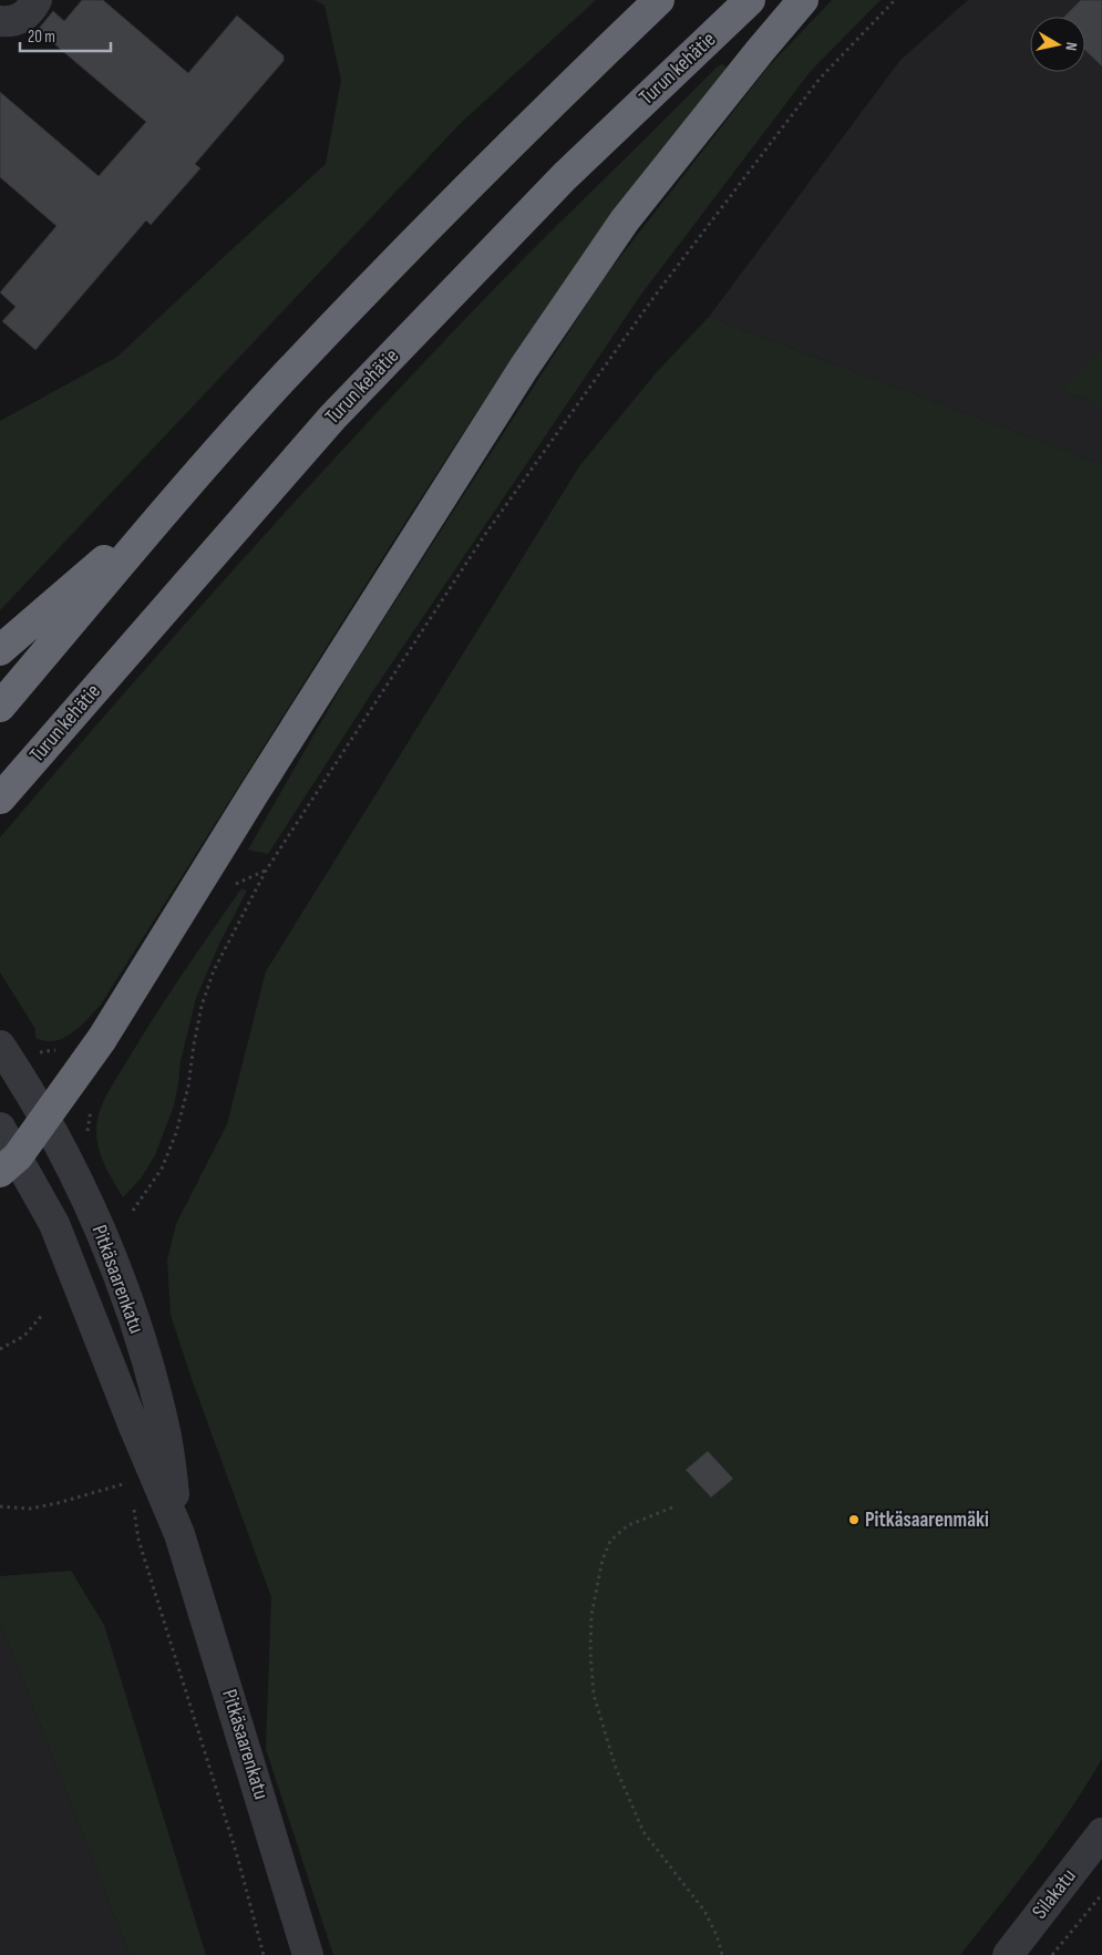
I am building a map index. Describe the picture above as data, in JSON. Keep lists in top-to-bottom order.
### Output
{
  "streets": {
    "highway": ["Turun kehätie"],
    "street": ["Pitkäsaarenkatu", "Silakatu"]
  },
  "places": ["Pitkäsaarenmäki"],
  "scale_bar": "20 m",
  "north": "right"
}
